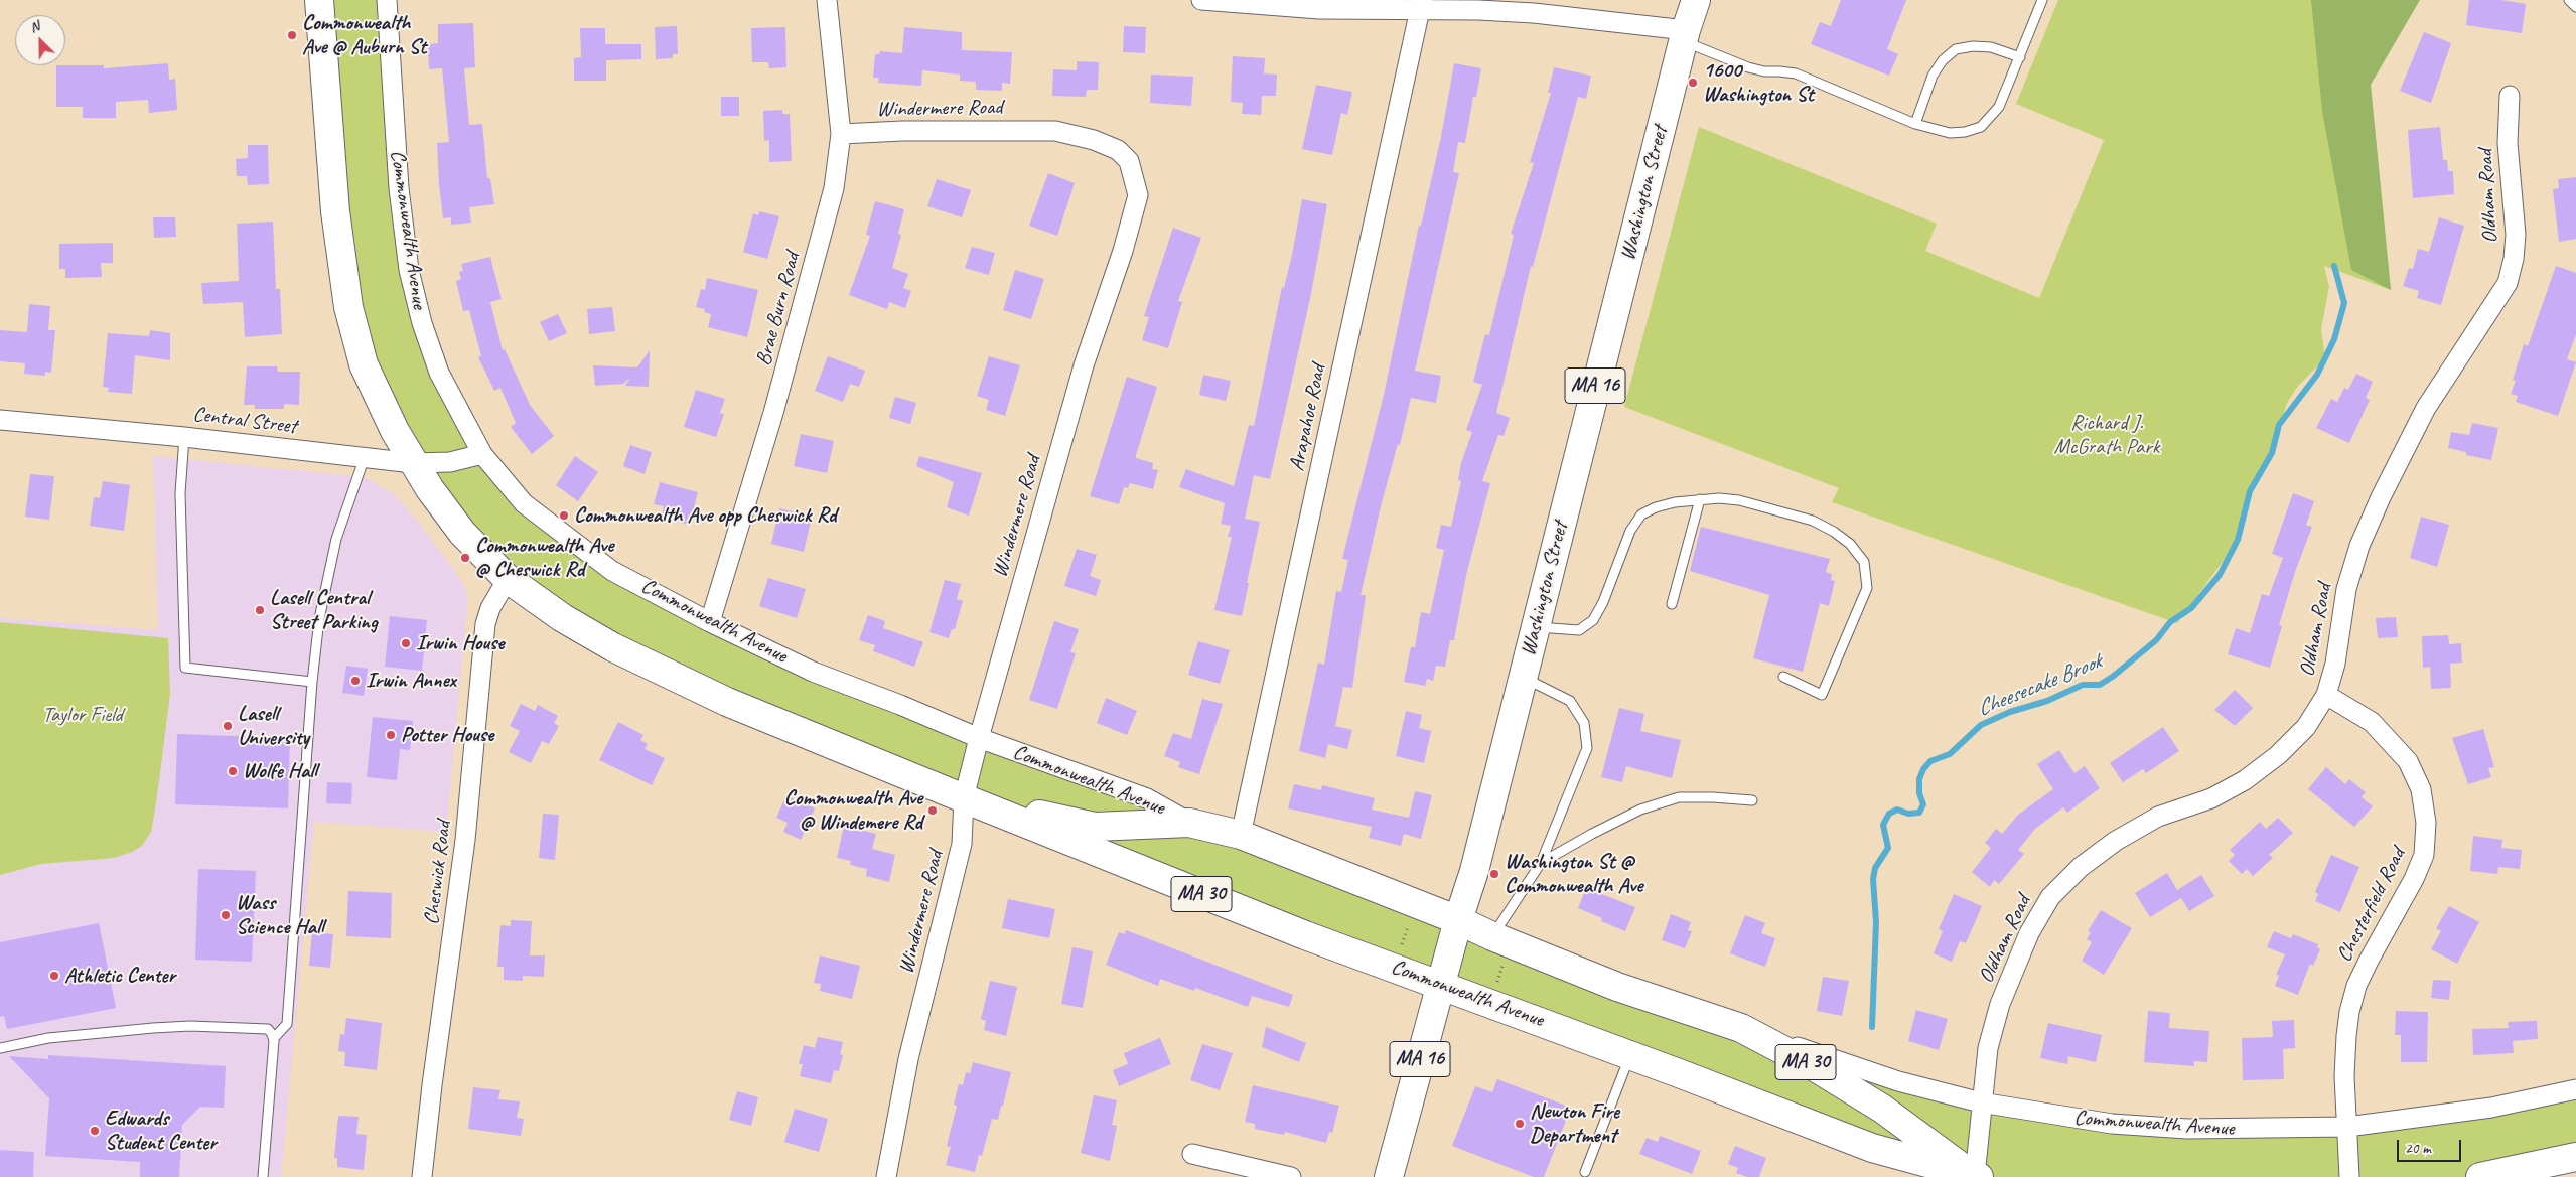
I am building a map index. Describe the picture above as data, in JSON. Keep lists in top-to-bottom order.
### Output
{
  "streets": {
    "main road": [
      "Washington Street",
      "Commonwealth Avenue",
      "MA 16",
      "MA 30"
    ],
    "street": [
      "Windermere Road",
      "Oldham Road",
      "Brae Burn Road",
      "Arapahoe Road",
      "Central Street",
      "Cheswick Road",
      "Chesterfield Road"
    ]
  },
  "crossings": [
    ["Windermere Road", "Commonwealth Avenue"],
    ["Windermere Road", "Brae Burn Road"],
    ["Washington Street", "Commonwealth Avenue"],
    ["Oldham Road", "Commonwealth Avenue"],
    ["Oldham Road", "Chesterfield Road"],
    ["Commonwealth Avenue", "Brae Burn Road"],
    ["Commonwealth Avenue", "Arapahoe Road"],
    ["Commonwealth Avenue", "Central Street"],
    ["Commonwealth Avenue", "Cheswick Road"],
    ["Commonwealth Avenue", "Chesterfield Road"]
  ],
  "water": ["Cheesecake Brook"],
  "parks": ["Richard J. McGrath Park", "Taylor Field"],
  "places": [
    "Commonwealth Ave @ Auburn St",
    "1600 Washington St",
    "Commonwealth Ave opp Cheswick Rd",
    "Commonwealth Ave @ Cheswick Rd",
    "Lasell Central Street Parking",
    "Irwin House",
    "Irwin Annex",
    "Lasell University",
    "Potter House",
    "Wolfe Hall",
    "Commonwealth Ave @ Windemere Rd",
    "Washington St @ Commonwealth Ave",
    "Wass Science Hall",
    "Athletic Center",
    "Newton Fire Department",
    "Edwards Student Center"
  ],
  "scale_bar": "20 m",
  "north": "top left"
}
